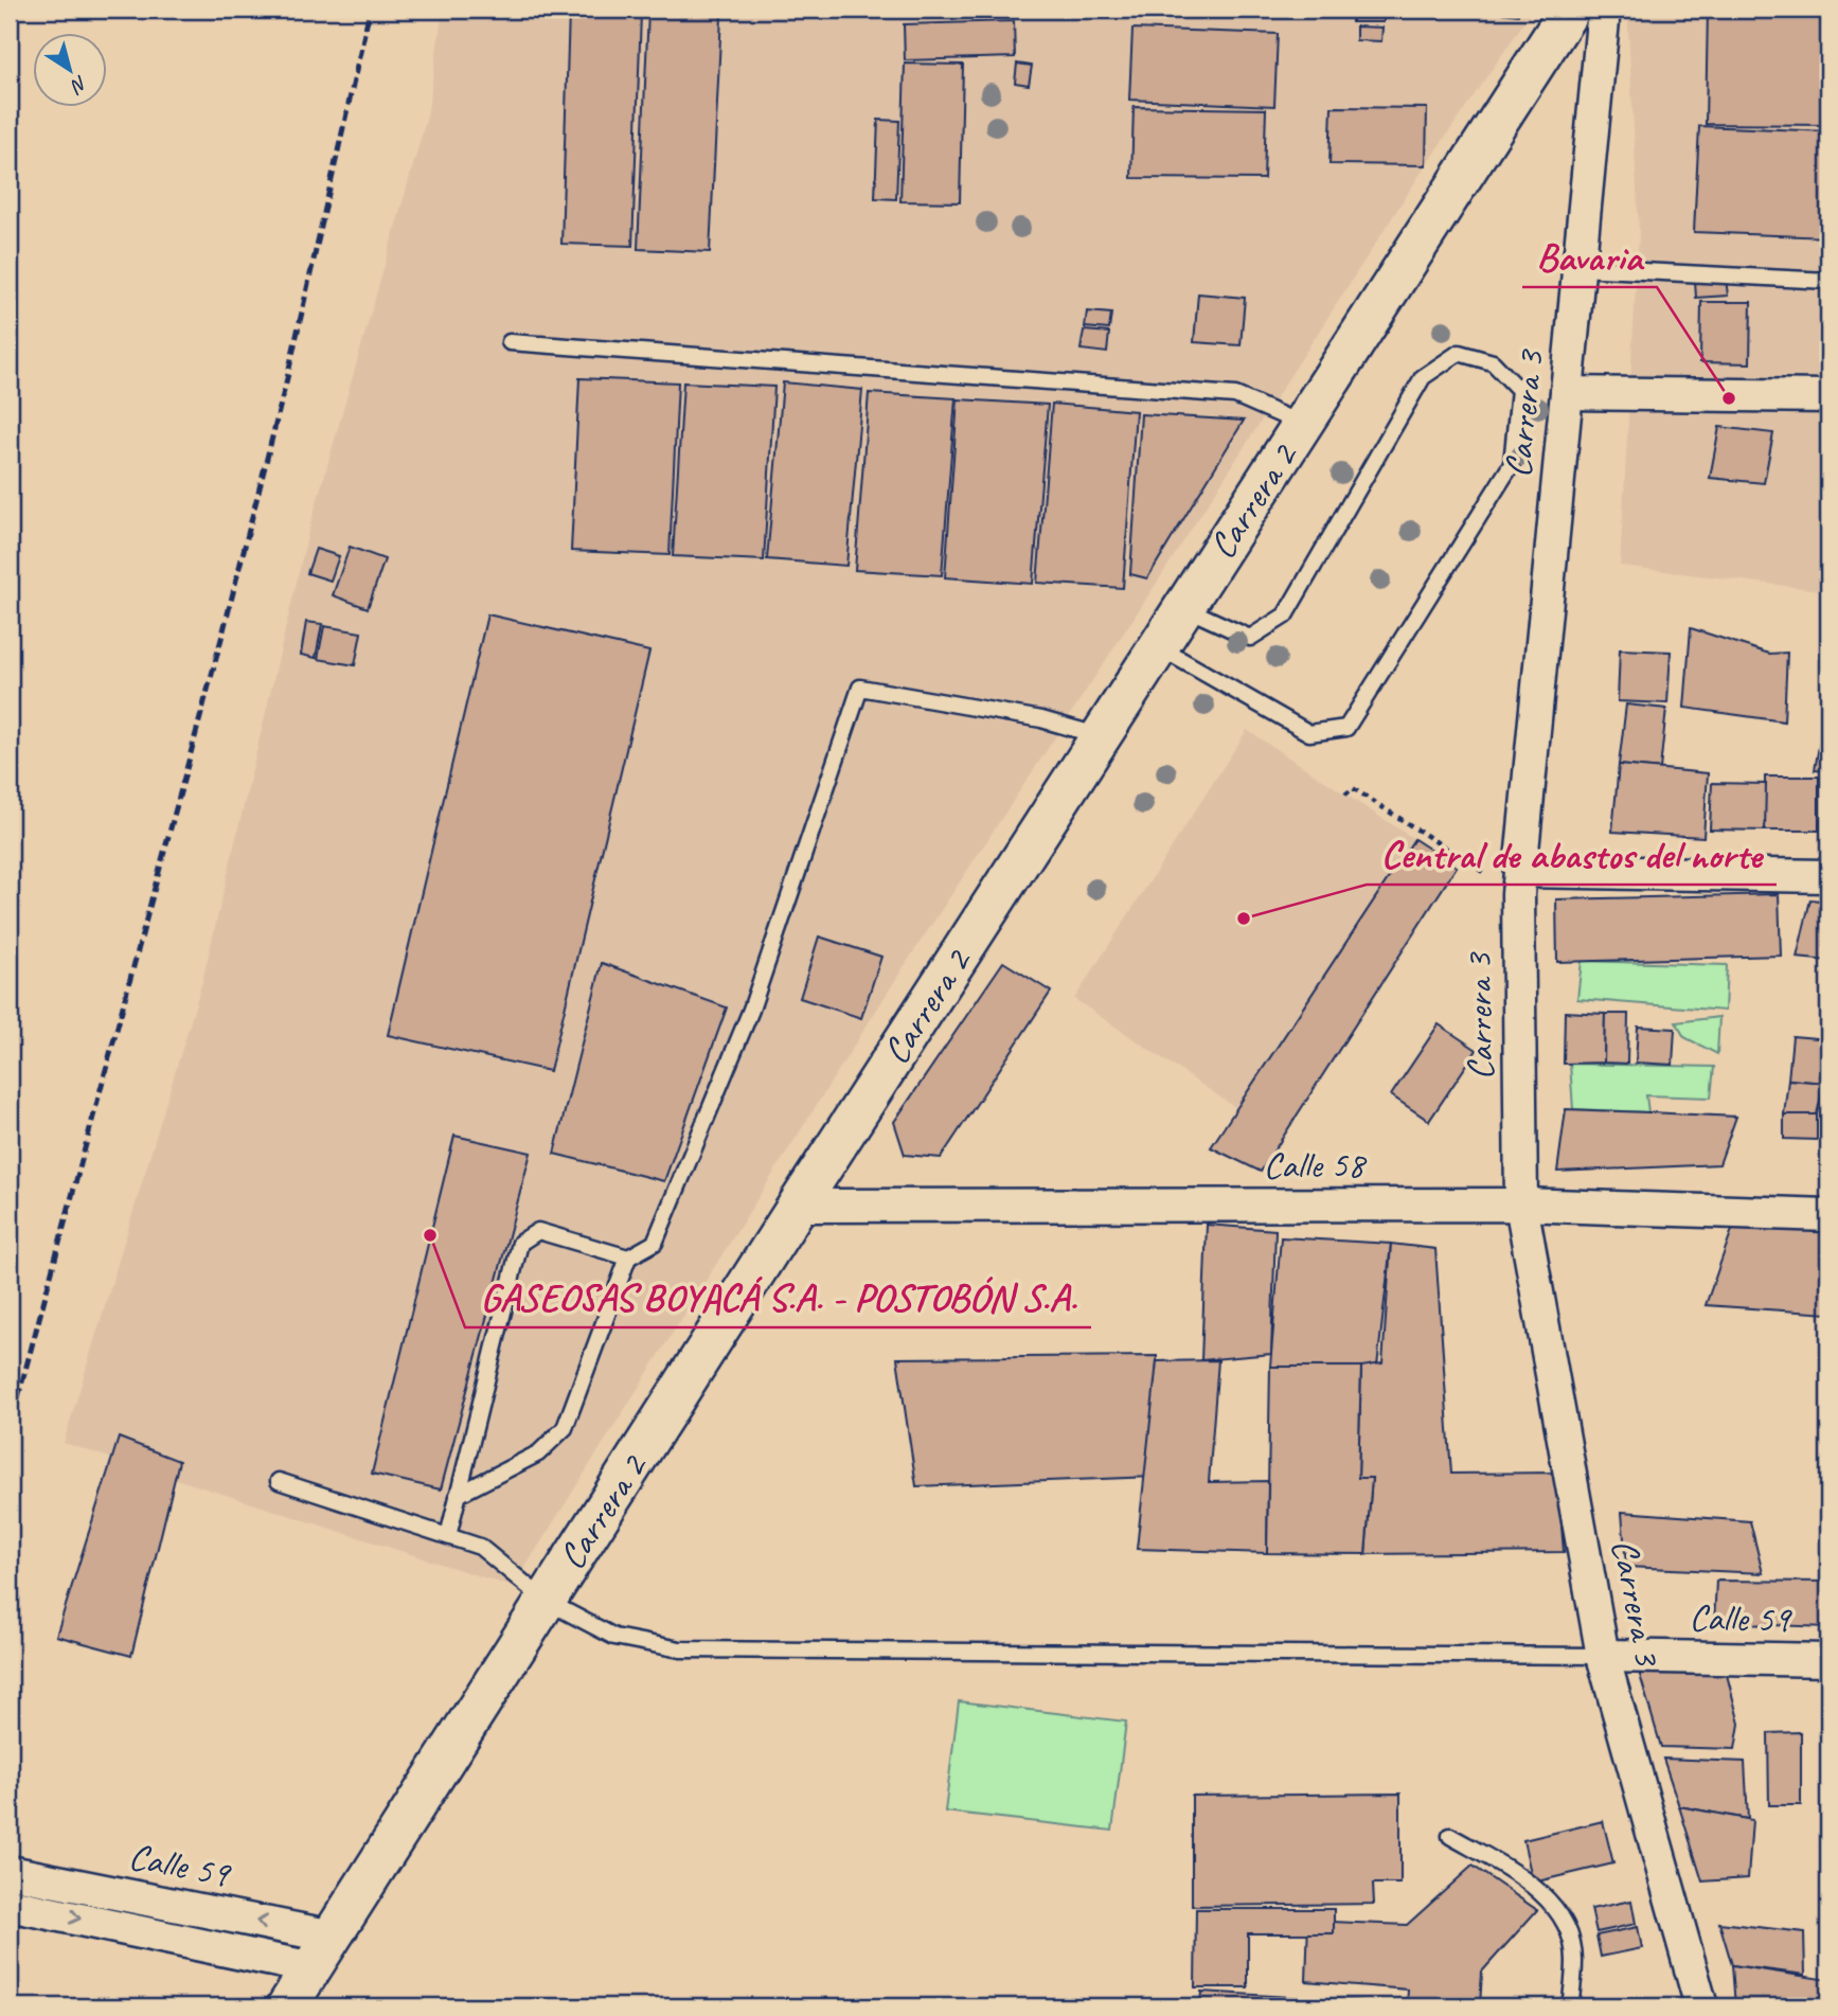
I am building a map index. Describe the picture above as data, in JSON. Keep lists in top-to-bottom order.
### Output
{
  "streets": {
    "street": [
      "Carrera 3",
      "Carrera 2",
      "Calle 58",
      "Calle 59"
    ]
  },
  "crossings": [
    ["Carrera 3", "Calle 58"],
    ["Carrera 3", "Calle 59"],
    ["Carrera 2", "Calle 58"],
    ["Carrera 2", "Calle 59"]
  ],
  "places": ["Bavaria", "Central de abastos del norte", "GASEOSAS BOYACÁ S.A. - POSTOBÓN S.A."],
  "north": "bottom right"
}
